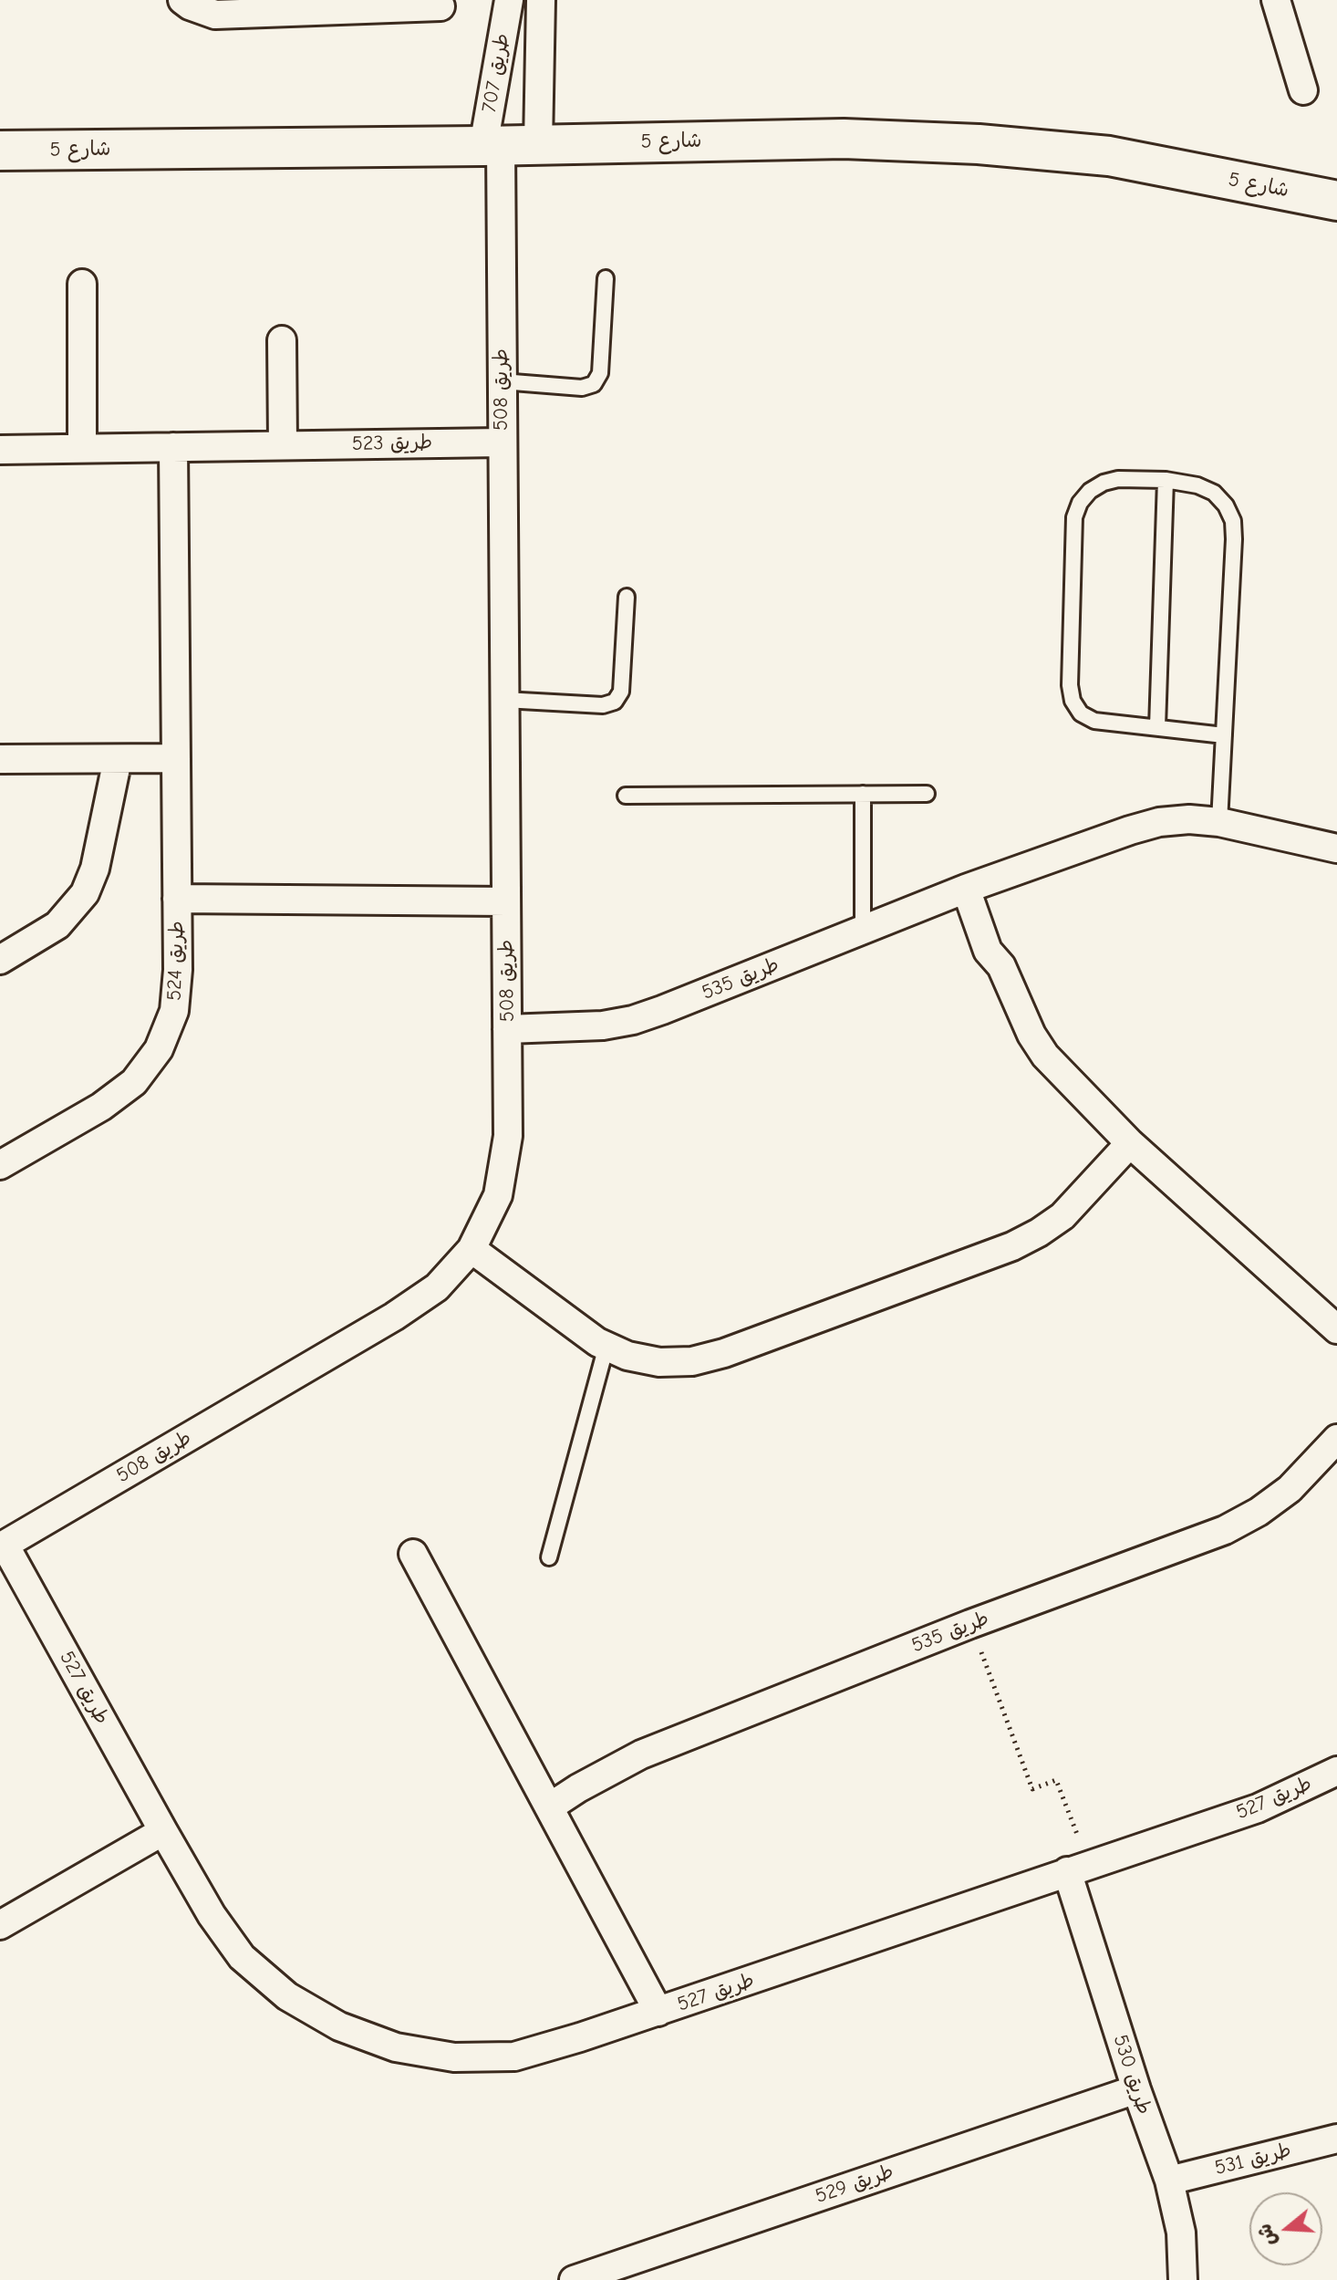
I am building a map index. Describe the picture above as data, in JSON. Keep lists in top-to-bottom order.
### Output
{
  "streets": {
    "street": [
      "طريق 707",
      "شارع 5",
      "طريق 508",
      "طريق 523",
      "طريق 524",
      "طريق 535",
      "طريق 527",
      "طريق 530",
      "طريق 531",
      "طريق 529"
    ]
  },
  "crossings": [
    ["طريق 707", "شارع 5"],
    ["طريق 707", "طريق 508"],
    ["شارع 5", "طريق 508"],
    ["طريق 508", "طريق 523"],
    ["طريق 508", "طريق 535"],
    ["طريق 508", "طريق 527"],
    ["طريق 523", "طريق 524"],
    ["طريق 527", "طريق 530"],
    ["طريق 530", "طريق 531"],
    ["طريق 530", "طريق 529"]
  ],
  "north": "left"
}
